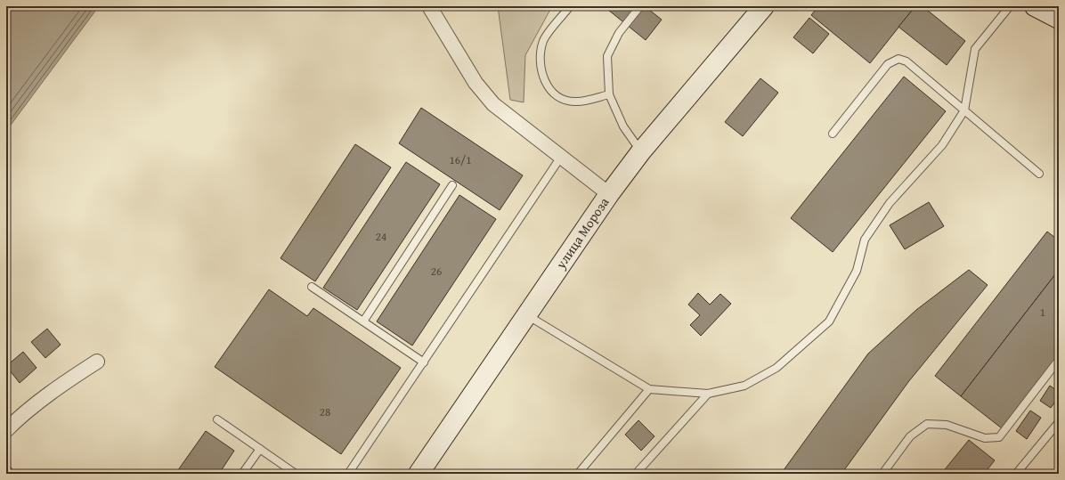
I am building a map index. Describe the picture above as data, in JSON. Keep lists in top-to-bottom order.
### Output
{
  "streets": {
    "main road": ["улица Мороза"]
  },
  "house_numbers": [
    "16/1",
    "24",
    "26",
    "1",
    "28"
  ]
}
